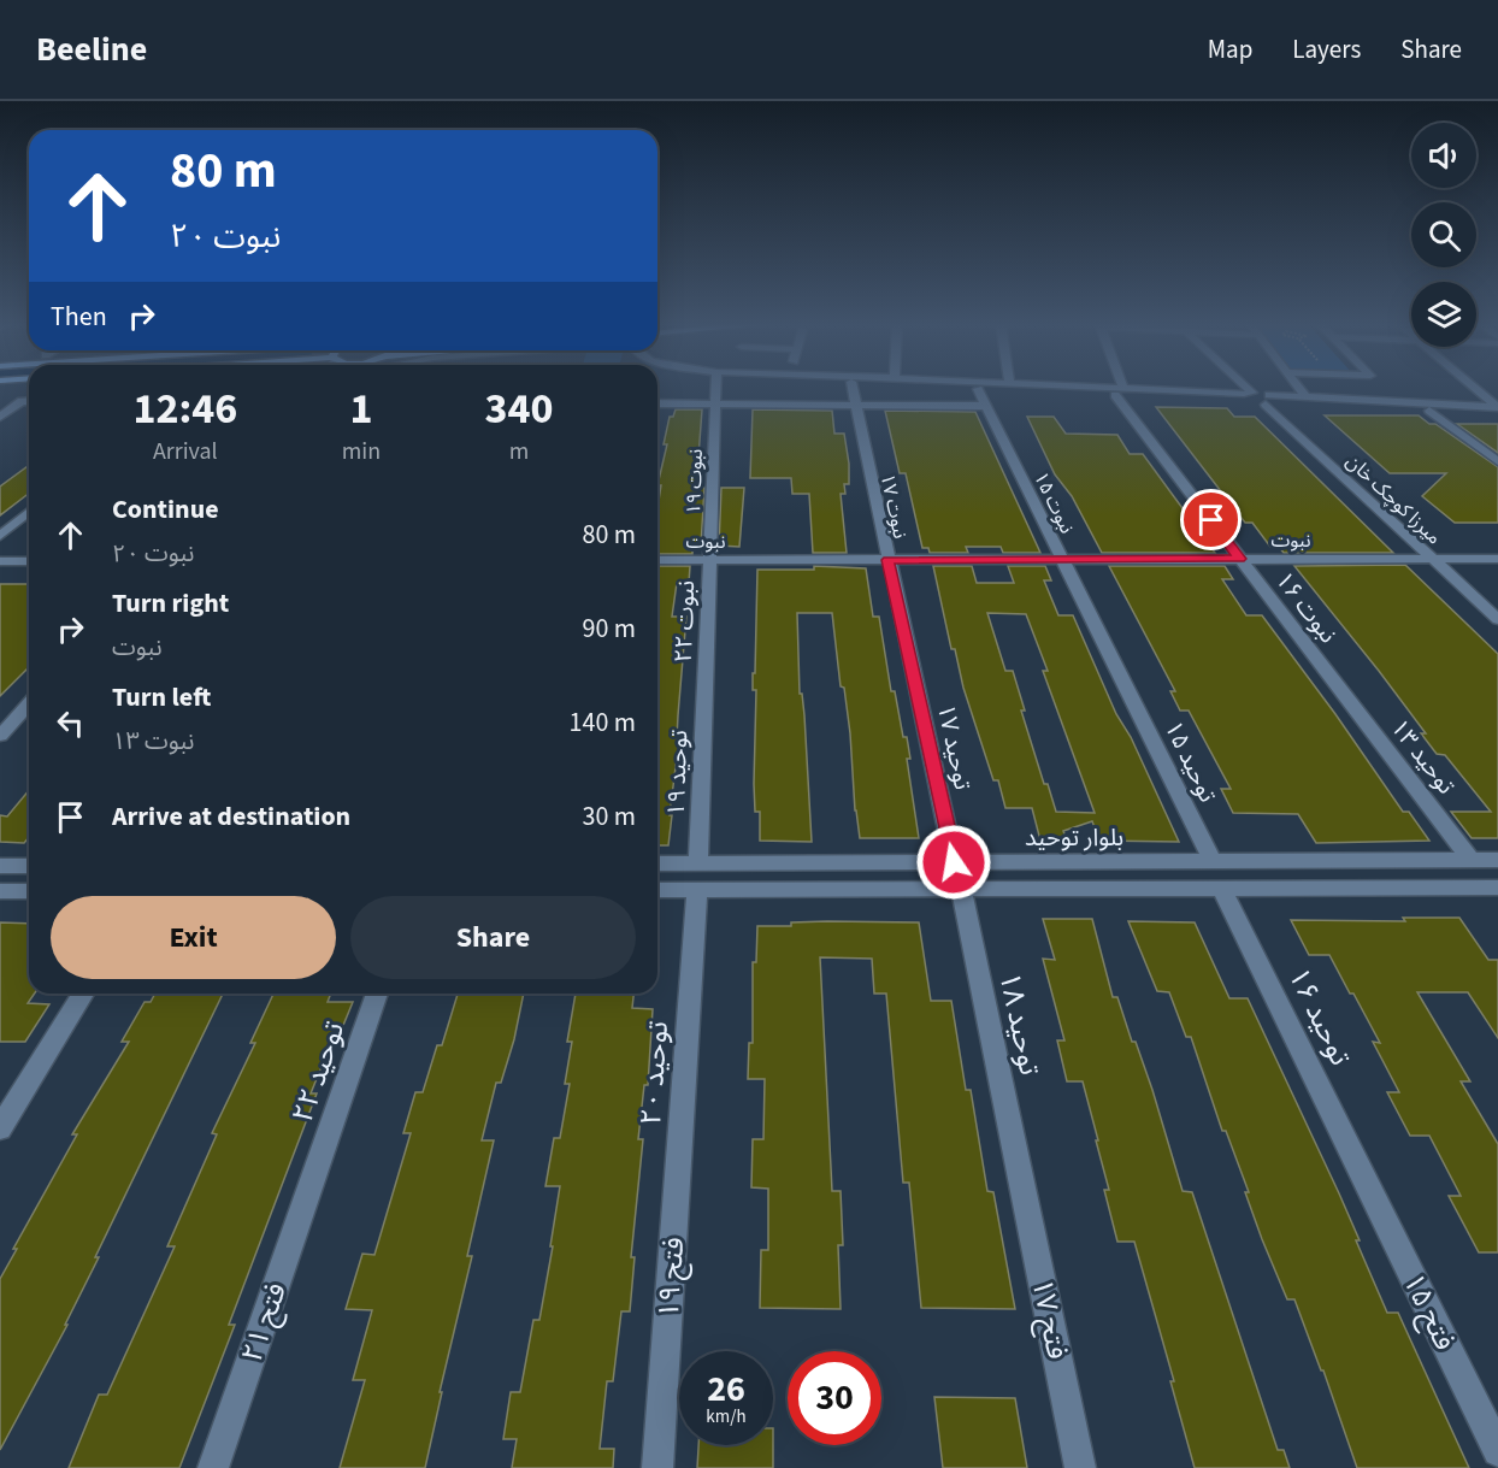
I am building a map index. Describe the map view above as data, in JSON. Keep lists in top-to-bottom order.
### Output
{
  "streets": {
    "street": [
      "نبوت ۱۹",
      "میرزا کوچک خان",
      "نبوت ۱۵",
      "نبوت ۱۷",
      "نبوت",
      "نبوت ۱۶",
      "نبوت ۲۲",
      "توحید ۱۷",
      "توحید ۱۳",
      "توحید ۱۵",
      "توحید ۱۹",
      "بلوار توحید",
      "توحید ۱۶",
      "توحید ۱۸",
      "توحید ۲۲",
      "توحید ۲۰",
      "فتح ۱۹",
      "فتح ۱۵",
      "فتح ۱۷",
      "فتح ۲۱"
    ]
  },
  "crossings": [
    ["نبوت ۱۹", "نبوت"],
    ["نبوت ۱۹", "نبوت ۲۲"],
    ["میرزا کوچک خان", "نبوت"],
    ["نبوت ۱۵", "نبوت"],
    ["نبوت ۱۵", "توحید ۱۵"],
    ["نبوت ۱۷", "نبوت"],
    ["نبوت ۱۷", "توحید ۱۷"],
    ["نبوت", "نبوت ۱۶"],
    ["نبوت", "نبوت ۲۲"],
    ["نبوت ۱۶", "توحید ۱۳"],
    ["نبوت ۲۲", "توحید ۱۹"],
    ["توحید ۱۷", "بلوار توحید"],
    ["توحید ۱۳", "بلوار توحید"],
    ["توحید ۱۵", "بلوار توحید"],
    ["توحید ۱۹", "بلوار توحید"],
    ["توحید ۱۶", "فتح ۱۵"],
    ["توحید ۱۸", "فتح ۱۷"],
    ["توحید ۲۲", "فتح ۲۱"],
    ["توحید ۲۰", "فتح ۱۹"]
  ],
  "page": {
    "header": "Beeline",
    "nav": ["Map", "Layers", "Share"],
    "turn": ["80 m", "نبوت ۲۰"],
    "then": "Then",
    "eta": [
      "12:46",
      "Arrival",
      "1",
      "min",
      "340",
      "m"
    ],
    "list": [
      {
        "name": "Continue",
        "note": "نبوت ۲۰",
        "value": "80 m"
      },
      {
        "name": "Turn right",
        "note": "نبوت",
        "value": "90 m"
      },
      {
        "name": "Turn left",
        "note": "نبوت ۱۳",
        "value": "140 m"
      },
      {
        "name": "Arrive at destination",
        "value": "30 m"
      }
    ],
    "buttons": ["Exit", "Share"],
    "speed": "26 km/h",
    "limit": "30"
  }
}
